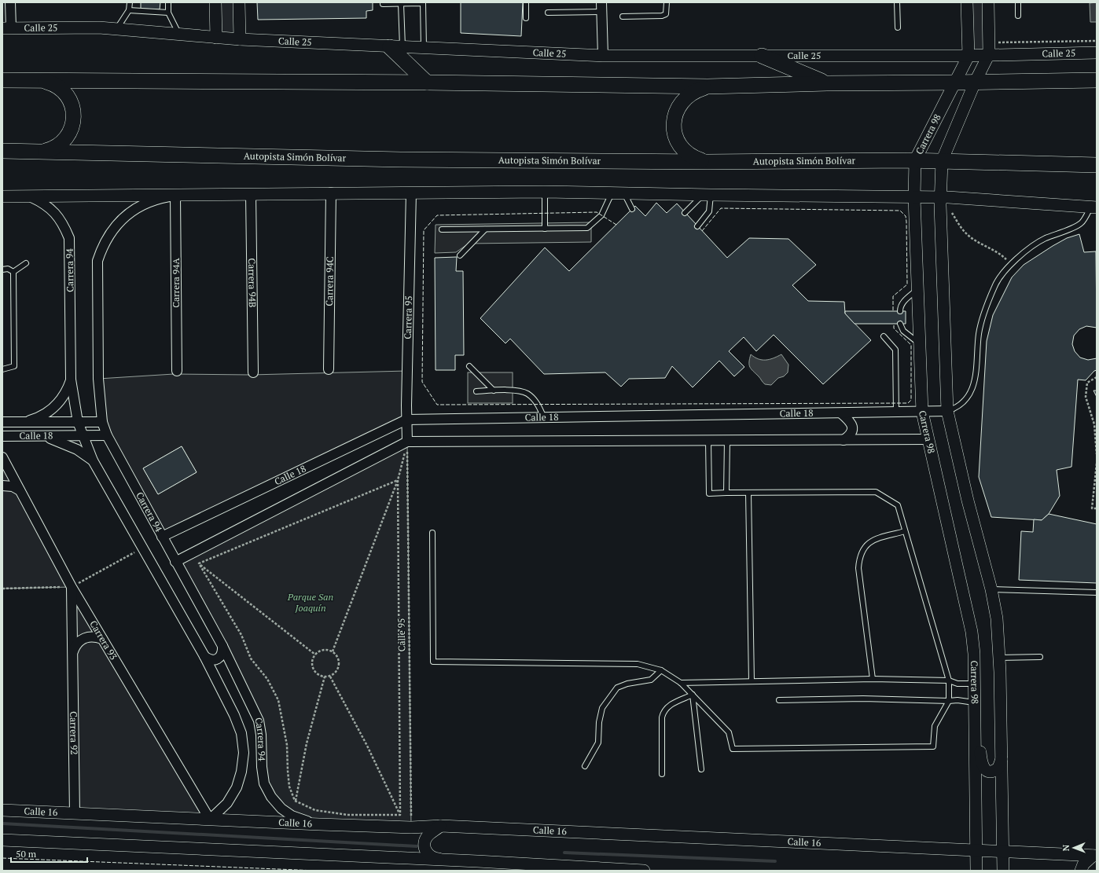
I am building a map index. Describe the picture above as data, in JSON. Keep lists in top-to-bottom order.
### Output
{
  "streets": {
    "highway": ["Autopista Simón Bolívar"],
    "street": [
      "Calle 25",
      "Carrera 98",
      "Carrera 94",
      "Carrera 94C",
      "Carrera 94A",
      "Carrera 94B",
      "Carrera 95",
      "Calle 18",
      "Carrera 93",
      "Carrera 92",
      "Calle 16"
    ],
    "path": ["Calle 95"]
  },
  "crossings": [
    ["Calle 25", "Carrera 98"],
    ["Carrera 98", "Autopista Simón Bolívar"],
    ["Carrera 98", "Calle 18"],
    ["Carrera 98", "Calle 16"],
    ["Carrera 94", "Carrera 94A"],
    ["Carrera 94", "Calle 18"],
    ["Carrera 94", "Carrera 93"],
    ["Carrera 94", "Calle 16"],
    ["Carrera 95", "Calle 18"],
    ["Carrera 95", "Calle 95"],
    ["Calle 95", "Calle 16"],
    ["Carrera 93", "Carrera 92"],
    ["Carrera 93", "Calle 16"],
    ["Carrera 92", "Calle 16"]
  ],
  "parks": ["Parque San Joaquín"],
  "scale_bar": "50 m",
  "north": "left"
}
